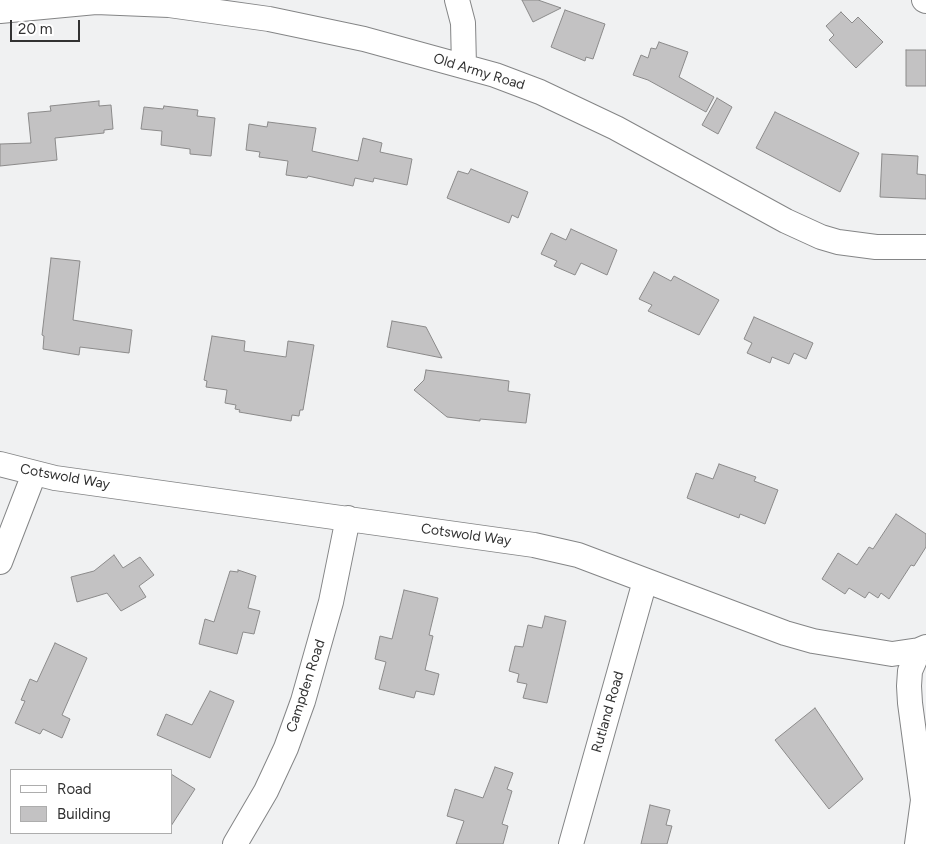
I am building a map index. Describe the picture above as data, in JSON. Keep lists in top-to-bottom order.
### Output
{
  "streets": {
    "street": [
      "Old Army Road",
      "Cotswold Way",
      "Campden Road",
      "Rutland Road"
    ]
  },
  "crossings": [
    ["Cotswold Way", "Campden Road"],
    ["Cotswold Way", "Rutland Road"]
  ],
  "legend": ["Road", "Building"],
  "scale_bar": "20 m"
}
